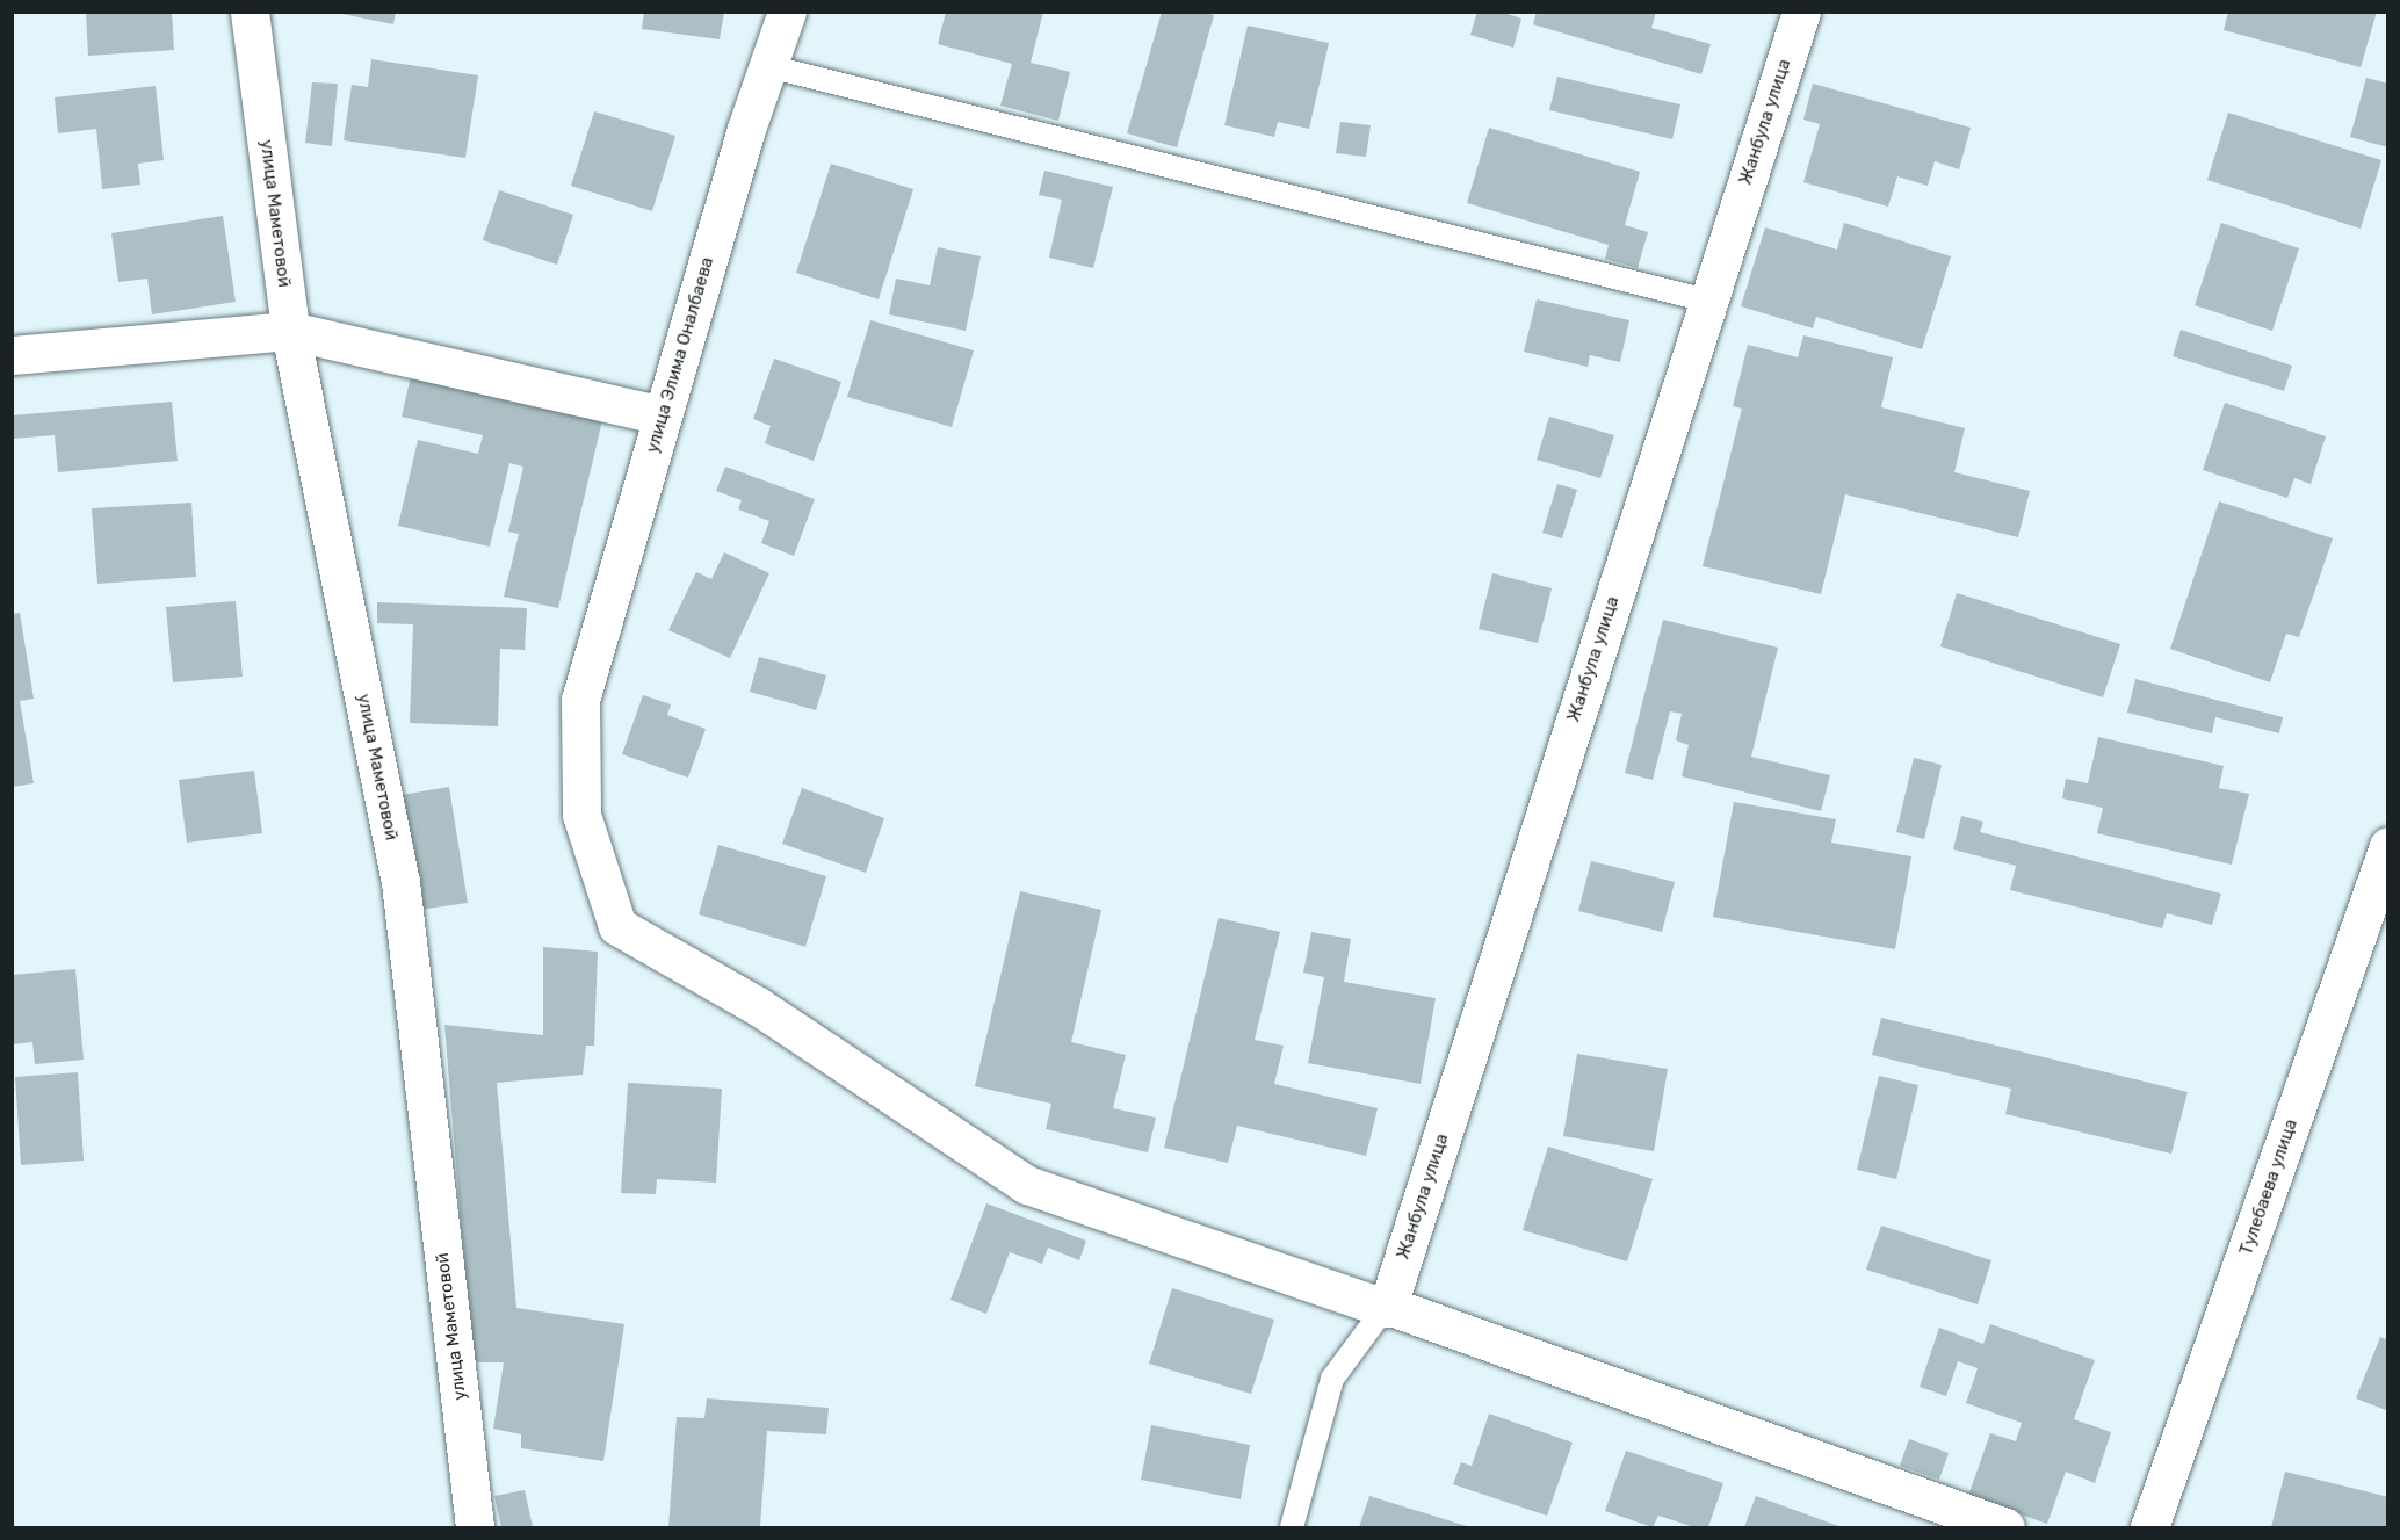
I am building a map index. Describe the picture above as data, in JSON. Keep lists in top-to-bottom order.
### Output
{
  "streets": {
    "street": [
      "Жанбула улица",
      "улица Маметовой",
      "улица Элима Оналбаева",
      "Тулебаева улица"
    ]
  },
  "crossings": [
    ["Жанбула улица", "улица Элима Оналбаева"]
  ]
}
